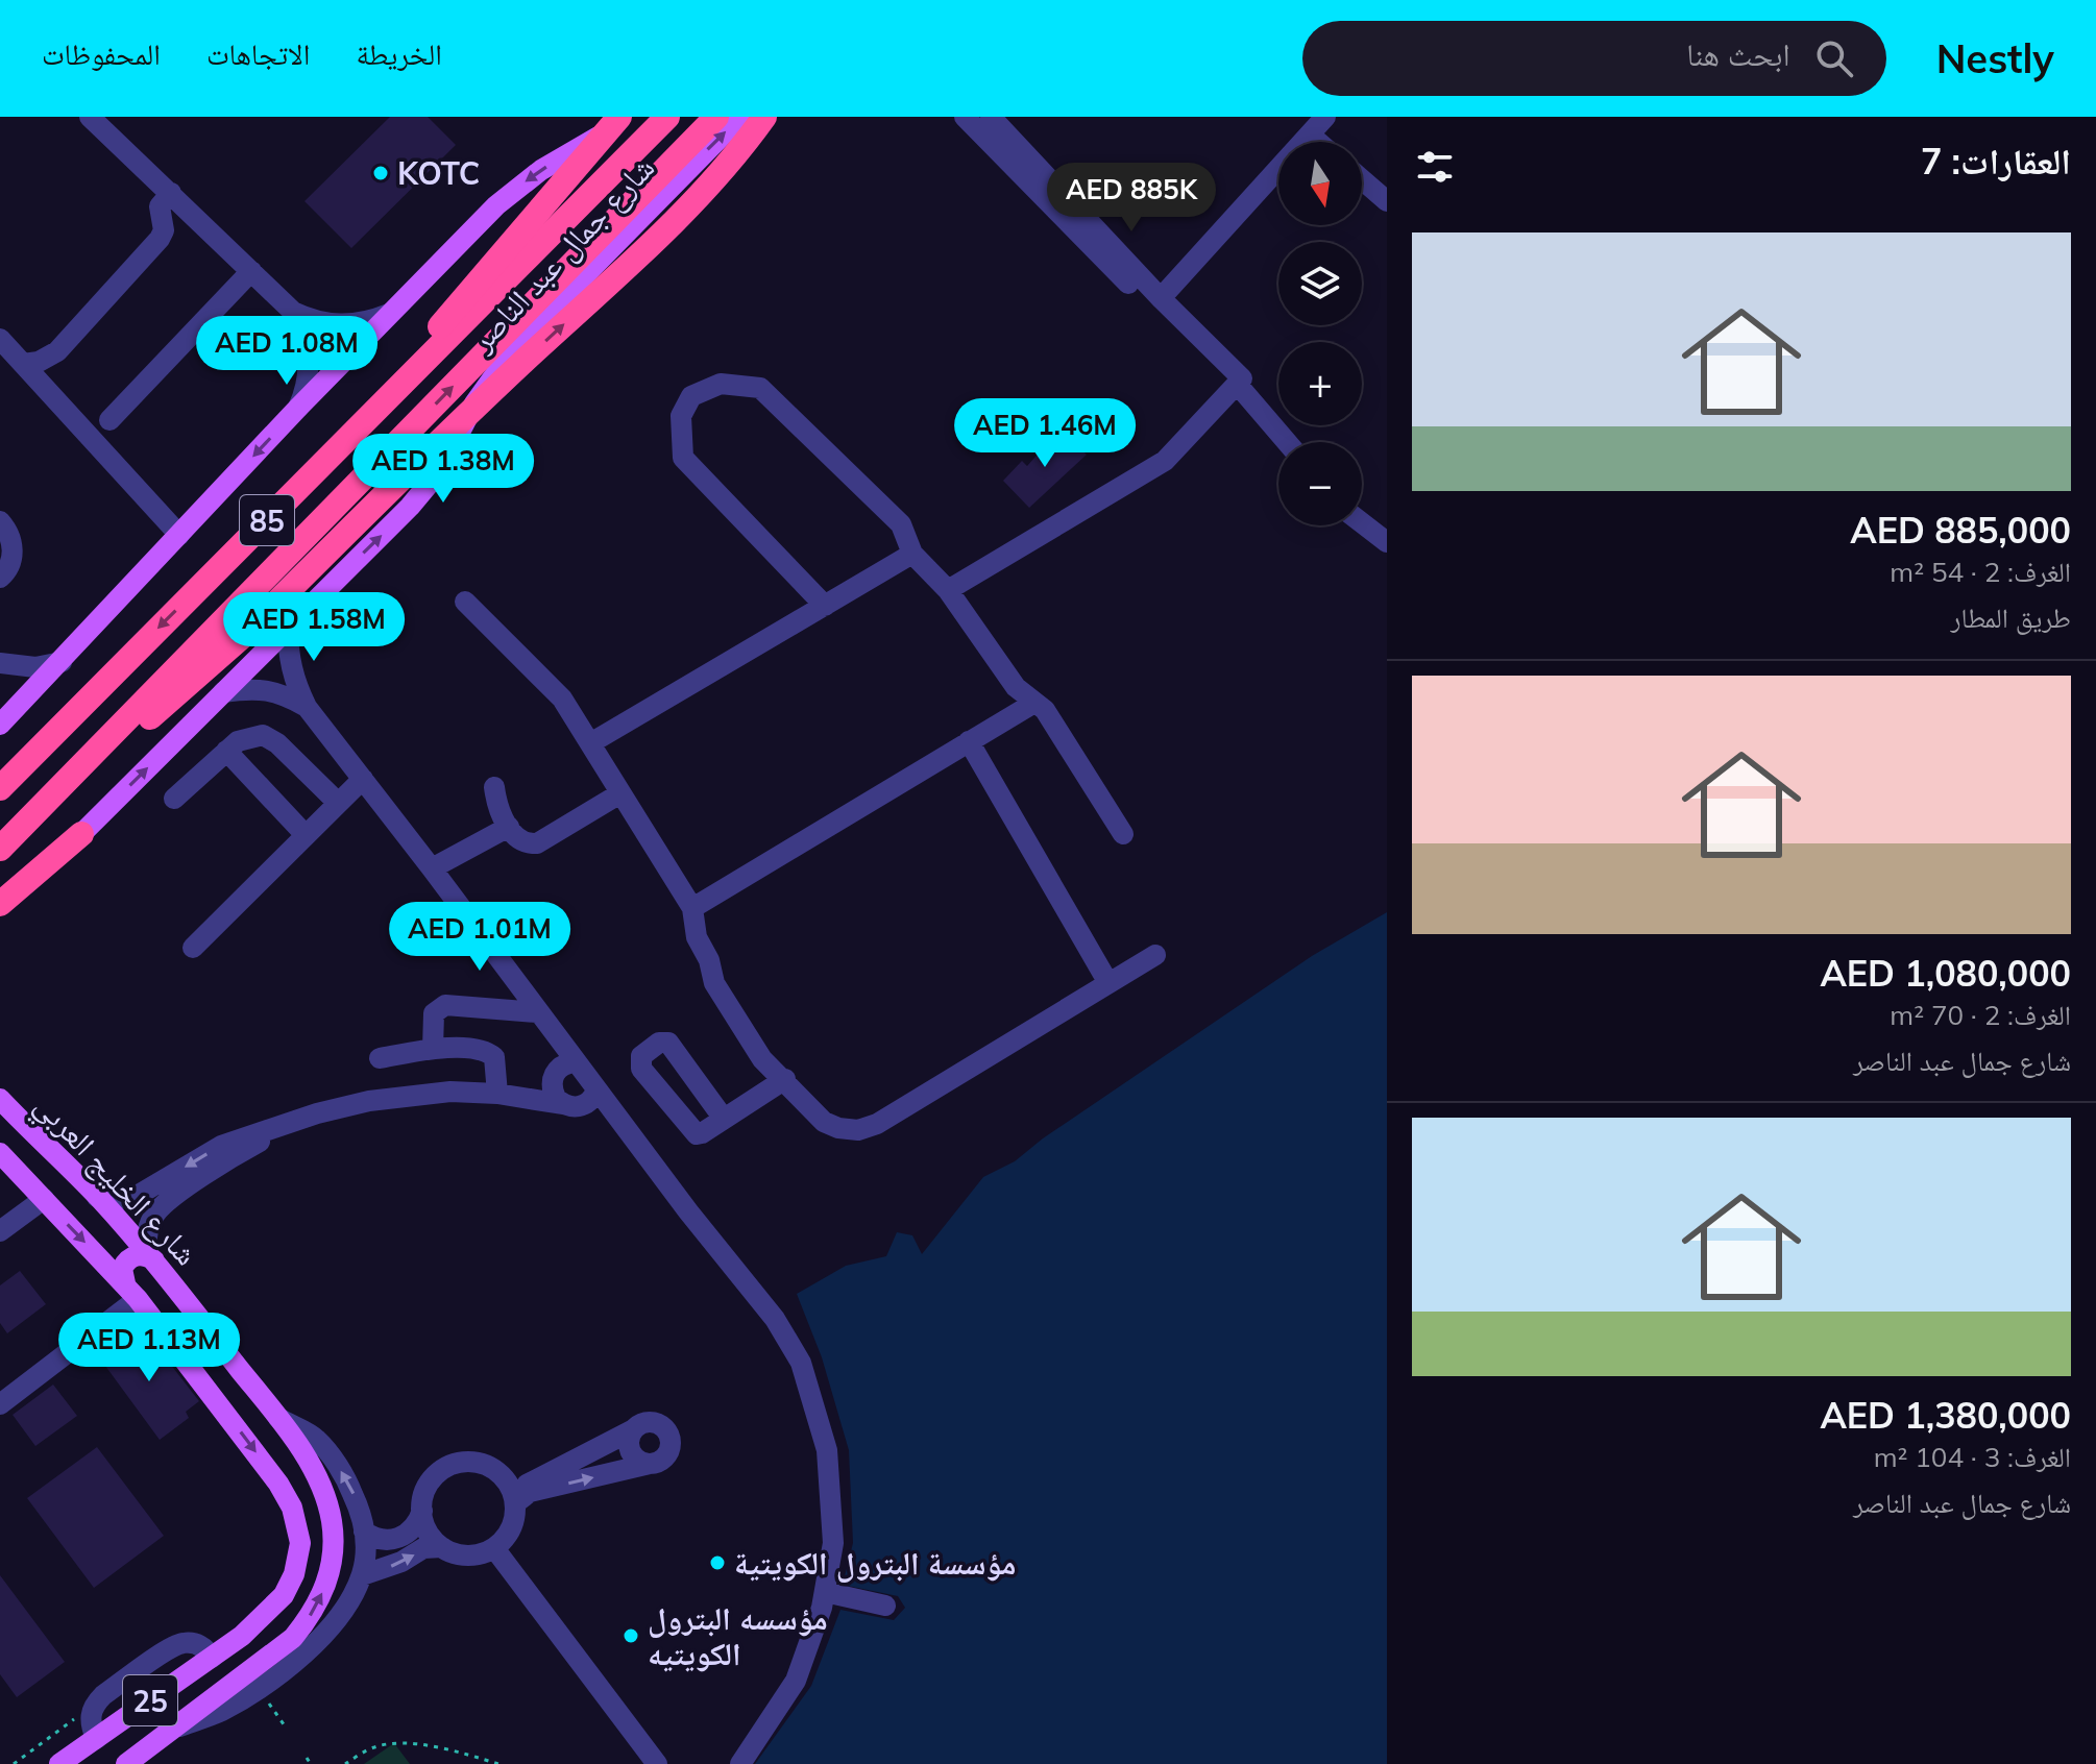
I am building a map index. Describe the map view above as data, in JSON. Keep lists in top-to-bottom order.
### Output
{
  "streets": {
    "highway": ["شارع جمال عبد الناصر", "85"],
    "main road": ["شارع الخليج العربي", "25"]
  },
  "places": ["KOTC", "مؤسسة البترول الكويتية", "مؤسسه البترول الكويتيه"],
  "north": "bottom",
  "page": {
    "header": "Nestly",
    "search": "ابحث هنا",
    "nav": ["الخريطة", "الاتجاهات", "المحفوظات"],
    "heading": "العقارات: 7",
    "map_buttons": ["+", "−"],
    "price": [
      "AED 885K",
      "AED 1.08M",
      "AED 1.46M",
      "AED 1.38M",
      "AED 1.58M",
      "AED 1.01M",
      "AED 1.13M"
    ],
    "list": [
      {
        "name": "AED 885,000",
        "note": "الغرف: 2 · 54 m² · طريق المطار"
      },
      {
        "name": "AED 1,080,000",
        "note": "الغرف: 2 · 70 m² · شارع جمال عبد الناصر"
      },
      {
        "name": "AED 1,380,000",
        "note": "الغرف: 3 · 104 m² · شارع جمال عبد الناصر"
      }
    ]
  }
}
